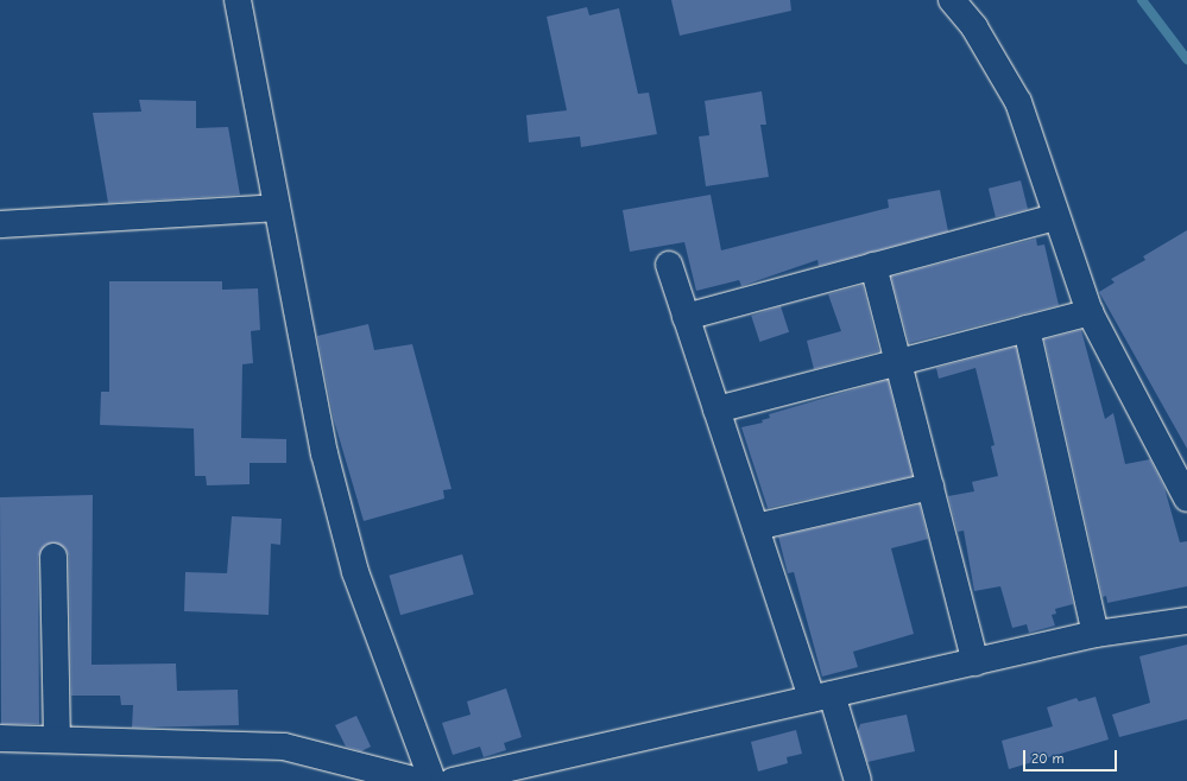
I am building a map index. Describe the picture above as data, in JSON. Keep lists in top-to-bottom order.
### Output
{
  "scale_bar": "20 m"
}
